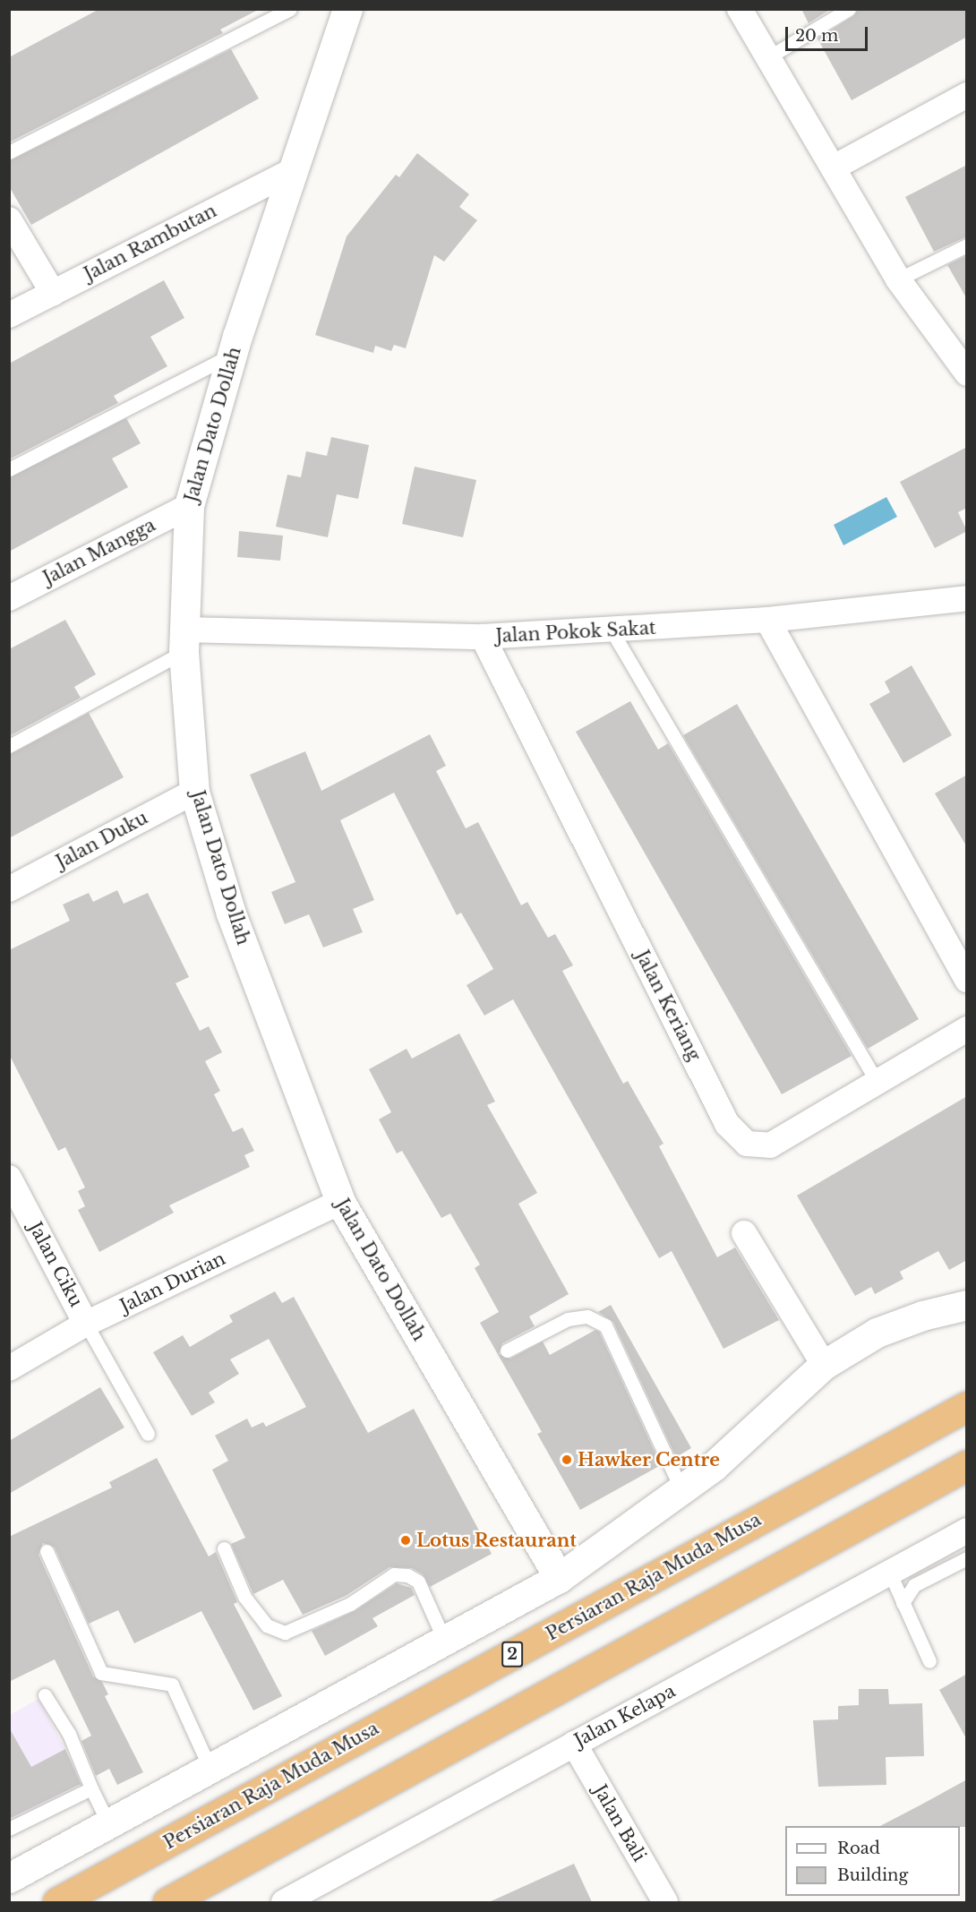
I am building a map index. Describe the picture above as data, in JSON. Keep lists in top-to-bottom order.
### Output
{
  "streets": {
    "highway": ["Persiaran Raja Muda Musa", "2"],
    "street": [
      "Jalan Rambutan",
      "Jalan Dato Dollah",
      "Jalan Mangga",
      "Jalan Pokok Sakat",
      "Jalan Duku",
      "Jalan Keriang",
      "Jalan Ciku",
      "Jalan Durian",
      "Jalan Kelapa",
      "Jalan Bali"
    ]
  },
  "crossings": [
    ["Jalan Rambutan", "Jalan Dato Dollah"],
    ["Jalan Dato Dollah", "Jalan Mangga"],
    ["Jalan Dato Dollah", "Jalan Pokok Sakat"],
    ["Jalan Dato Dollah", "Jalan Duku"],
    ["Jalan Dato Dollah", "Jalan Durian"],
    ["Jalan Pokok Sakat", "Jalan Keriang"],
    ["Jalan Ciku", "Jalan Durian"],
    ["Jalan Kelapa", "Jalan Bali"]
  ],
  "places": ["Hawker Centre", "Lotus Restaurant"],
  "legend": ["Road", "Building"],
  "scale_bar": "20 m"
}
